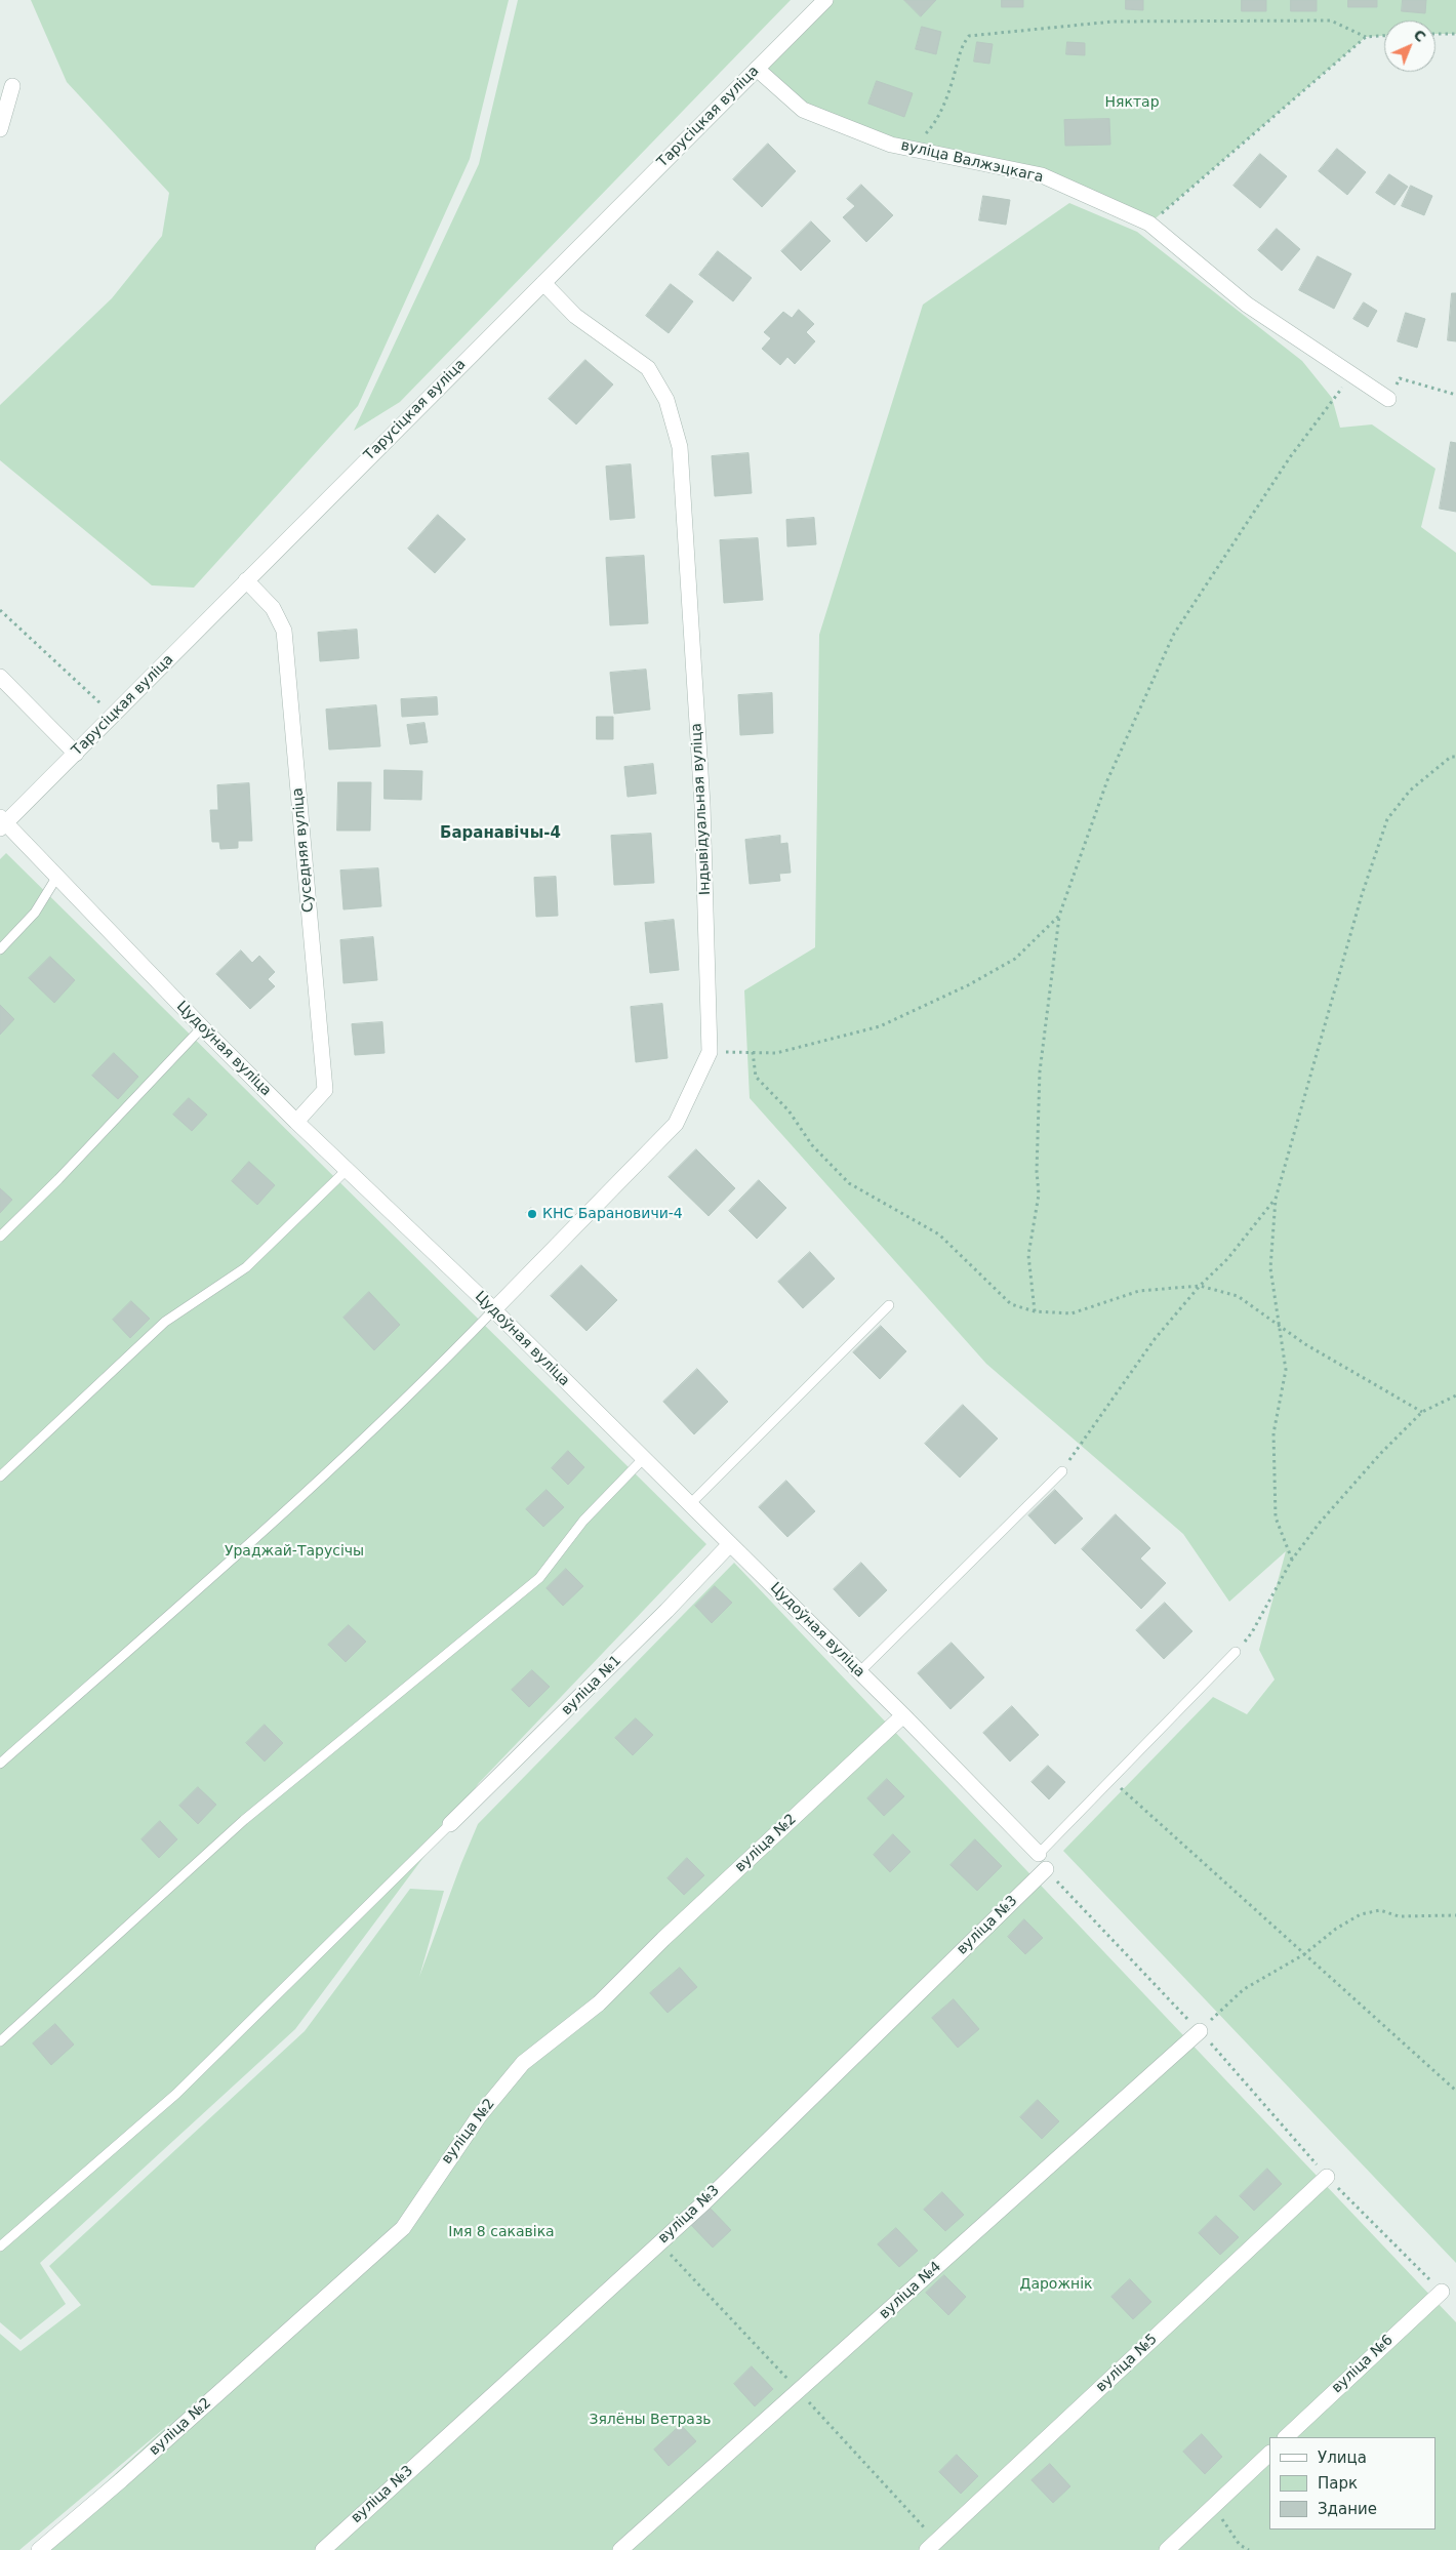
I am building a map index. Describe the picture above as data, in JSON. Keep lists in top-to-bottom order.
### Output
{
  "streets": {
    "street": [
      "Тарусіцкая вуліца",
      "вуліца Валжэцкага",
      "Індывідуальная вуліца",
      "Суседняя вуліца",
      "Цудоўная вуліца",
      "вуліца №1",
      "вуліца №2",
      "вуліца №3",
      "вуліца №4",
      "вуліца №5",
      "вуліца №6"
    ]
  },
  "crossings": [
    ["Тарусіцкая вуліца", "вуліца Валжэцкага"],
    ["Тарусіцкая вуліца", "Індывідуальная вуліца"],
    ["Тарусіцкая вуліца", "Суседняя вуліца"],
    ["Тарусіцкая вуліца", "Цудоўная вуліца"],
    ["Індывідуальная вуліца", "Цудоўная вуліца"],
    ["Суседняя вуліца", "Цудоўная вуліца"],
    ["Цудоўная вуліца", "вуліца №1"],
    ["Цудоўная вуліца", "вуліца №2"]
  ],
  "districts": ["Баранавічы-4"],
  "parks": [
    "Няктар",
    "Ураджай-Тарусічы",
    "Імя 8 сакавіка",
    "Дарожнік",
    "Зялёны Ветразь"
  ],
  "places": ["КНС Барановичи-4"],
  "legend": ["Улица", "Парк", "Здание"],
  "north": "top right"
}
